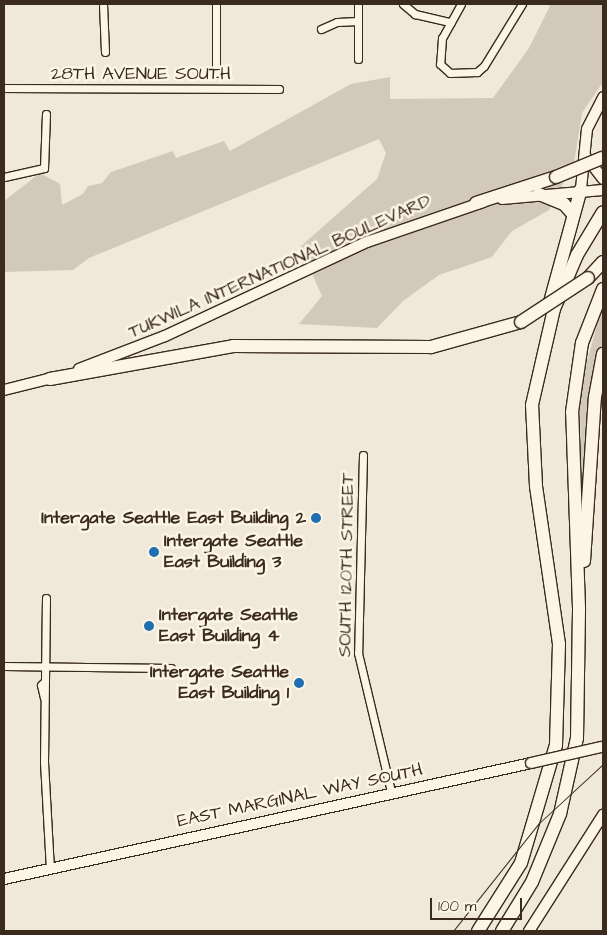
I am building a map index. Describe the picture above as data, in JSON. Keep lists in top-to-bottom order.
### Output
{
  "streets": {
    "street": [
      "28TH AVENUE SOUTH",
      "TUKWILA INTERNATIONAL BOULEVARD",
      "SOUTH 120TH STREET",
      "EAST MARGINAL WAY SOUTH"
    ]
  },
  "crossings": [
    ["SOUTH 120TH STREET", "EAST MARGINAL WAY SOUTH"]
  ],
  "places": [
    "Intergate Seattle East Building 2",
    "Intergate Seattle East Building 3",
    "Intergate Seattle East Building 4",
    "Intergate Seattle East Building 1"
  ],
  "scale_bar": "100 m"
}
